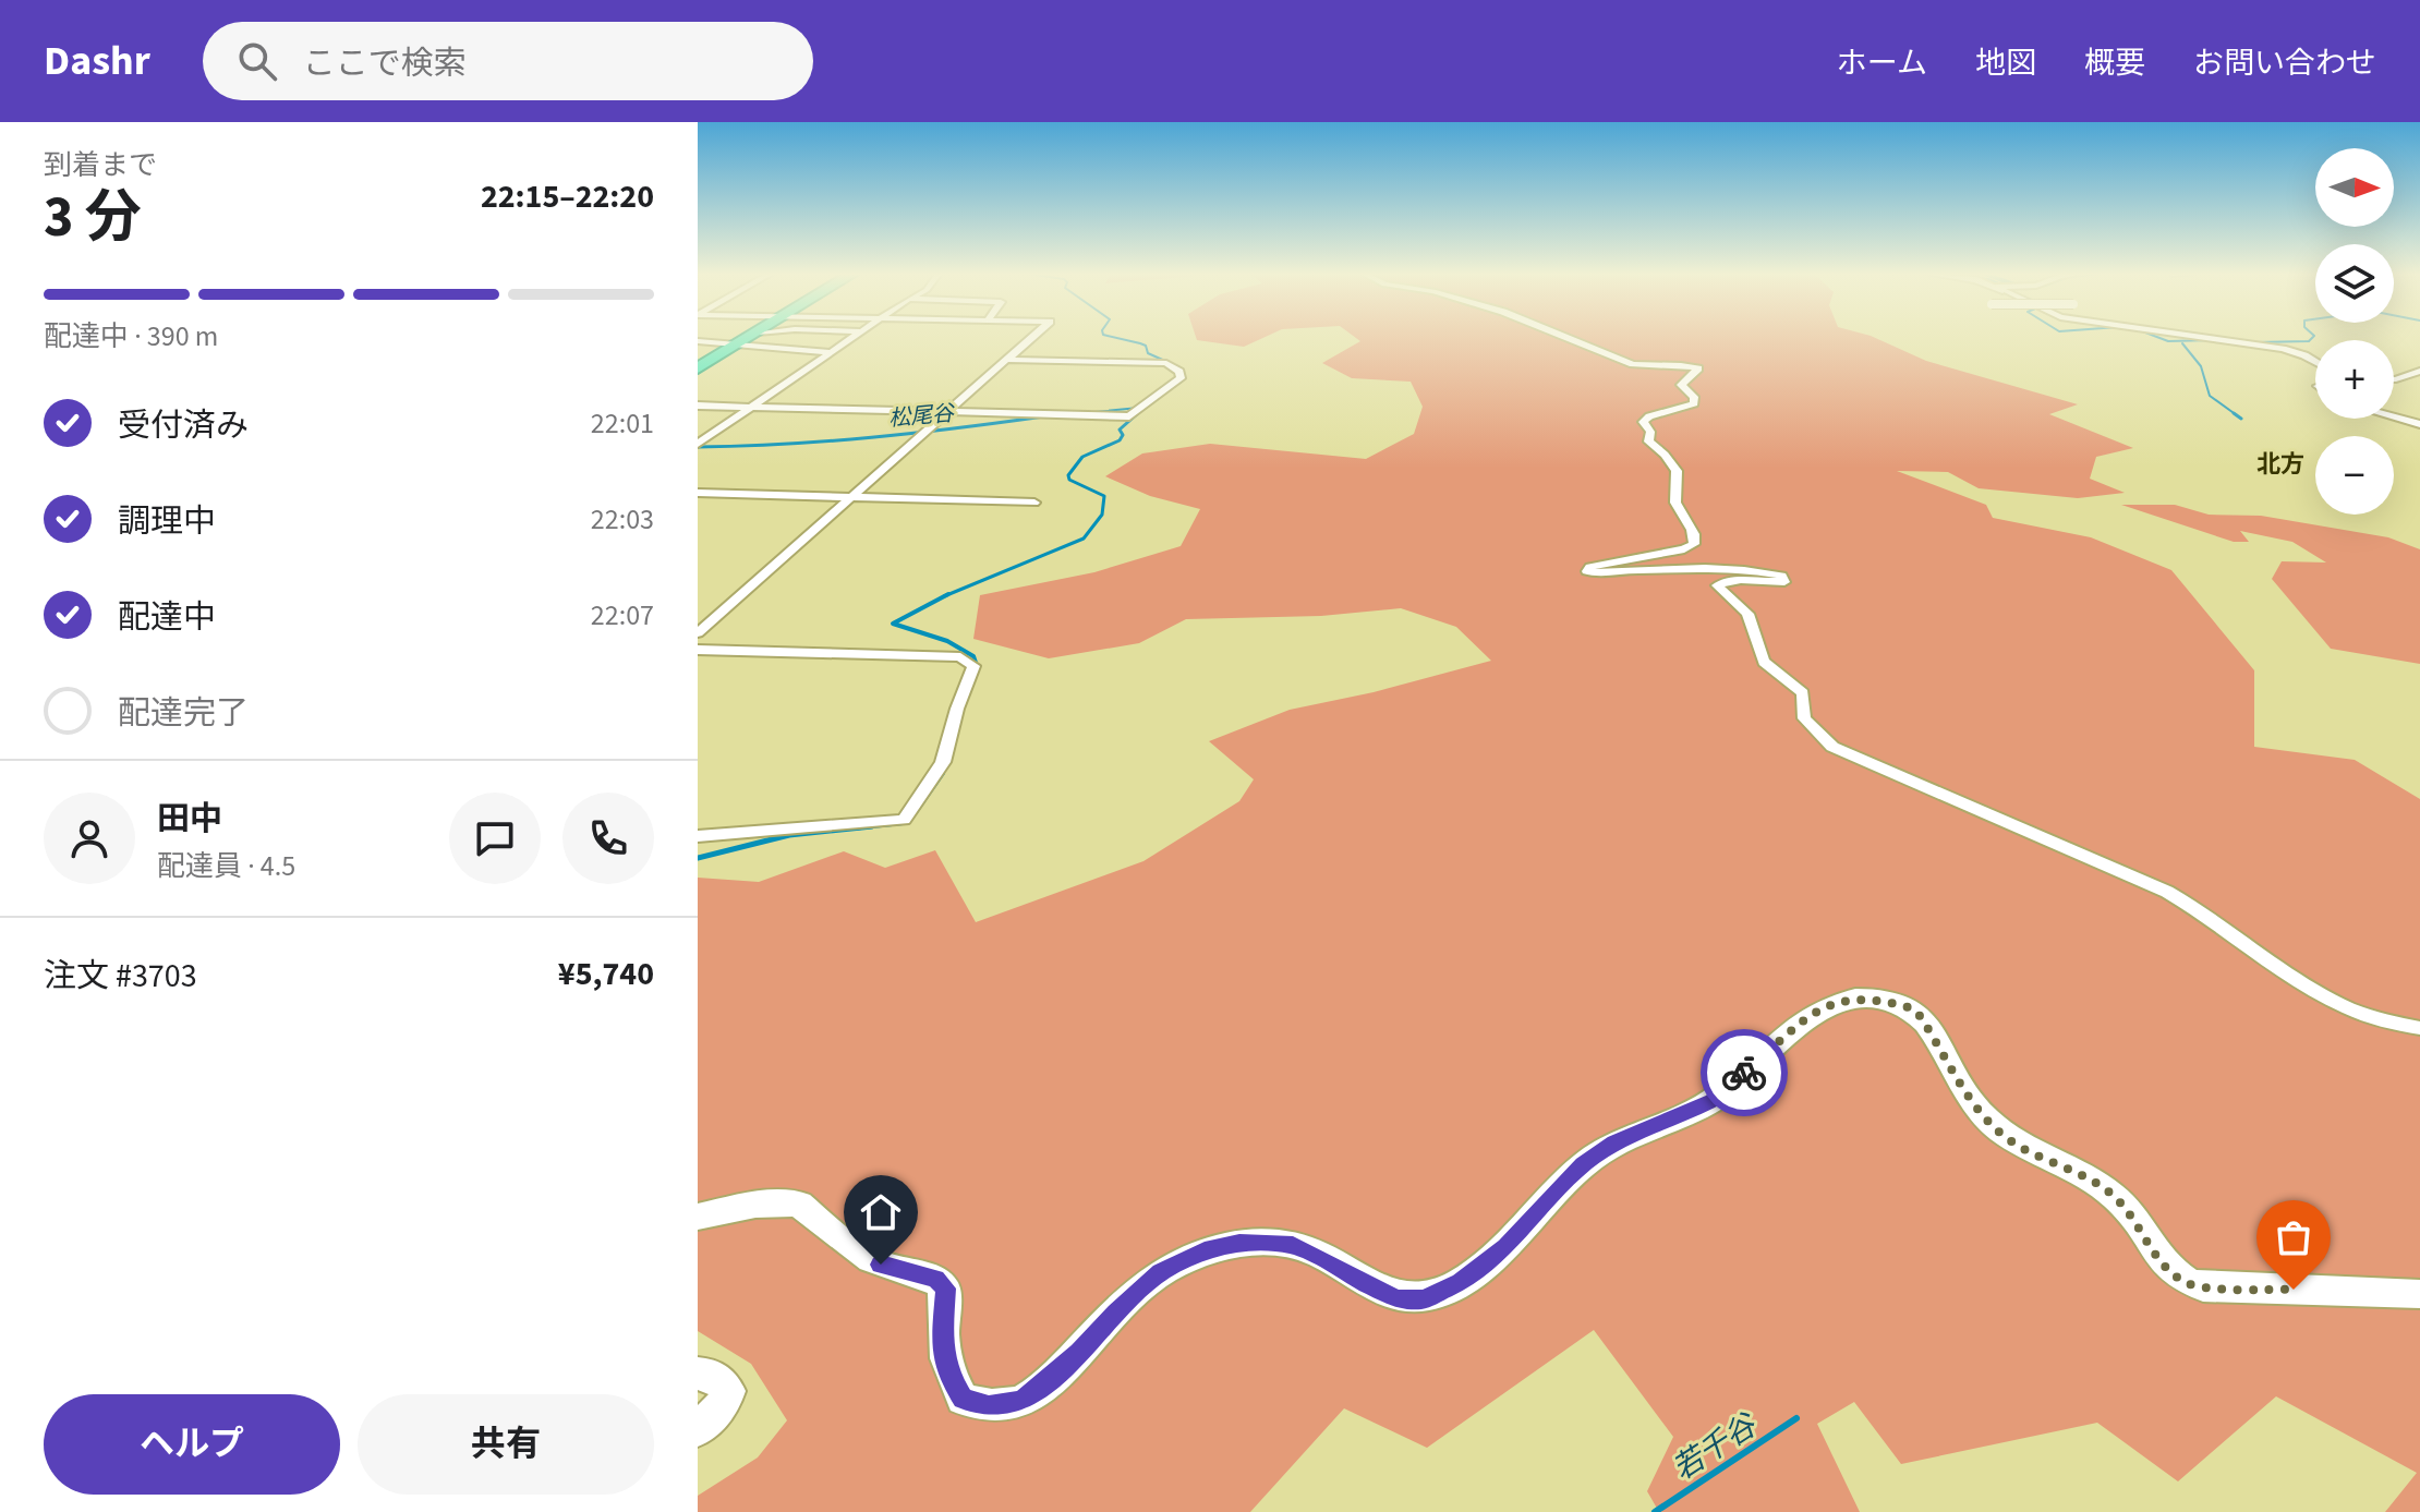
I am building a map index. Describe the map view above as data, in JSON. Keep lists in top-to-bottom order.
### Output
{
  "districts": ["北方"],
  "water": ["松尾谷", "若千谷"],
  "north": "right",
  "page": {
    "header": "Dashr",
    "search": "ここで検索",
    "nav": [
      "ホーム",
      "地図",
      "概要",
      "お問い合わせ"
    ],
    "heading": ["3 分", "到着まで", "22:15–22:20"],
    "panel": [
      "田中",
      "配達員 · 4.5",
      "注文 #3703",
      "¥5,740"
    ],
    "map_buttons": ["+", "−"],
    "bar": "配達中 · 390 m",
    "list": [
      ["受付済み", "22:01"],
      ["調理中", "22:03"],
      ["配達中", "22:07"],
      "配達完了"
    ],
    "buttons": ["ヘルプ", "共有"]
  }
}
